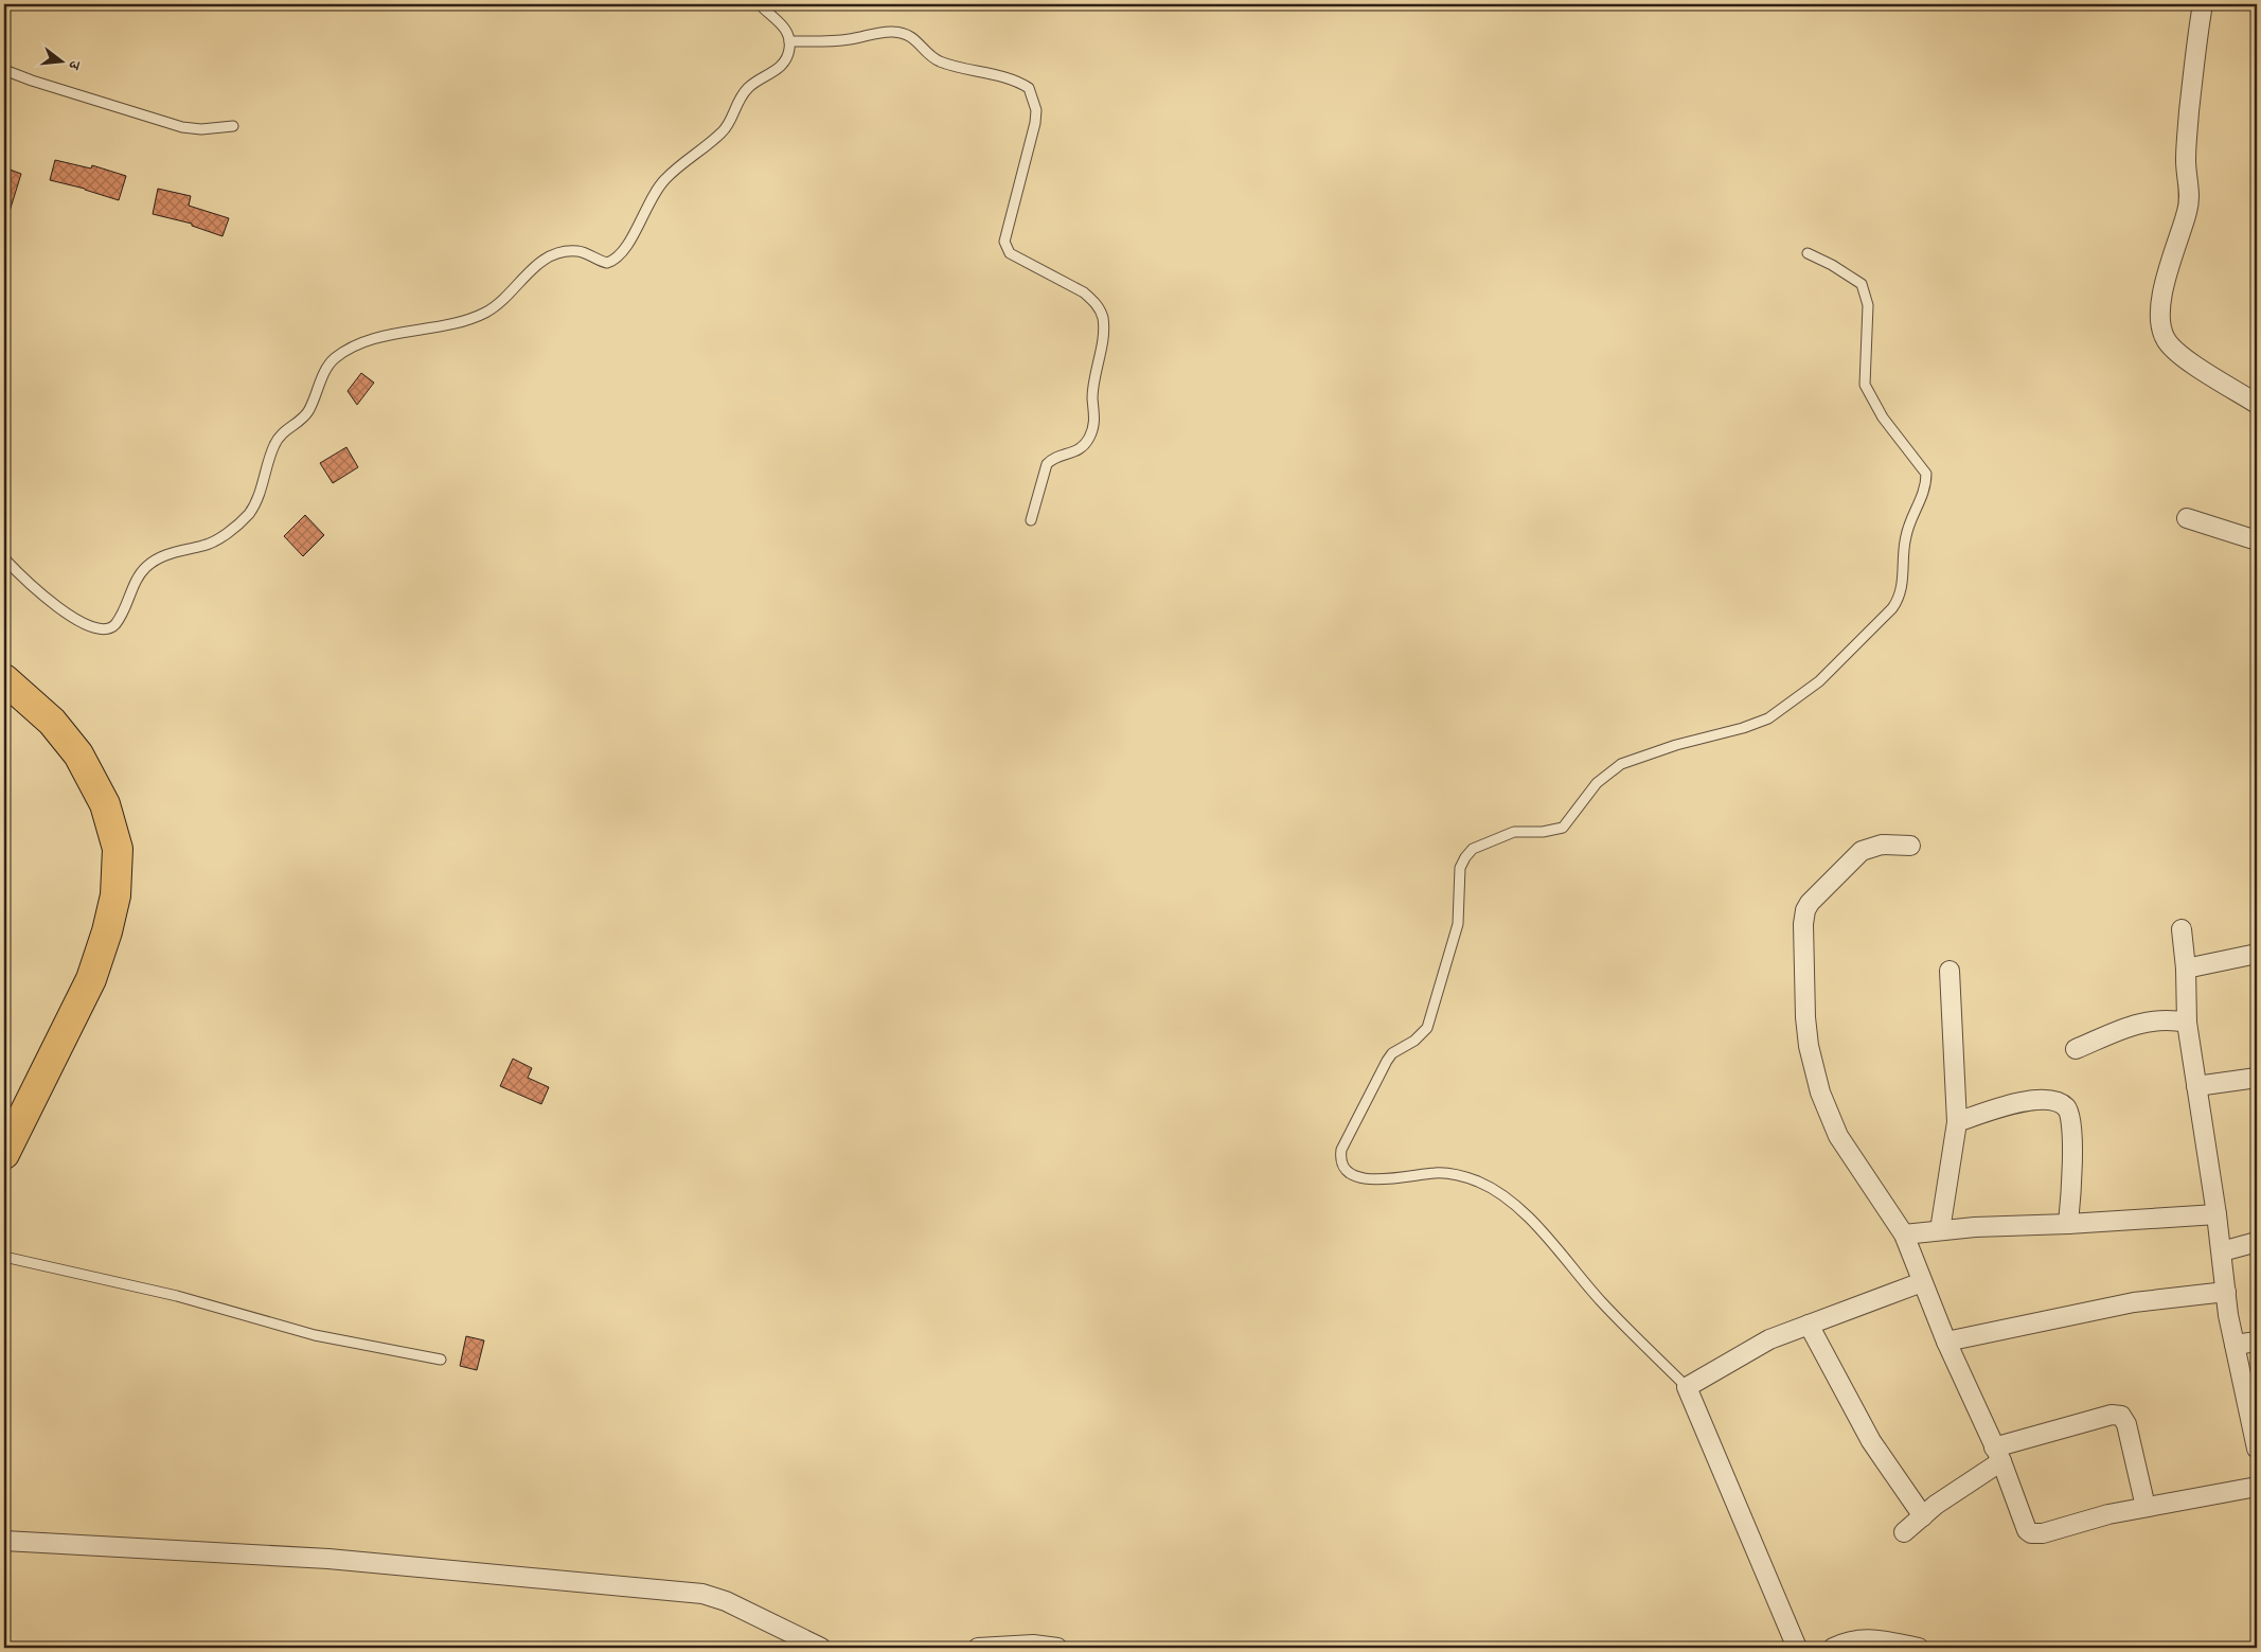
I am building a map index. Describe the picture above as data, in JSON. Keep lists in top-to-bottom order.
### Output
{
  "north": "right"
}
